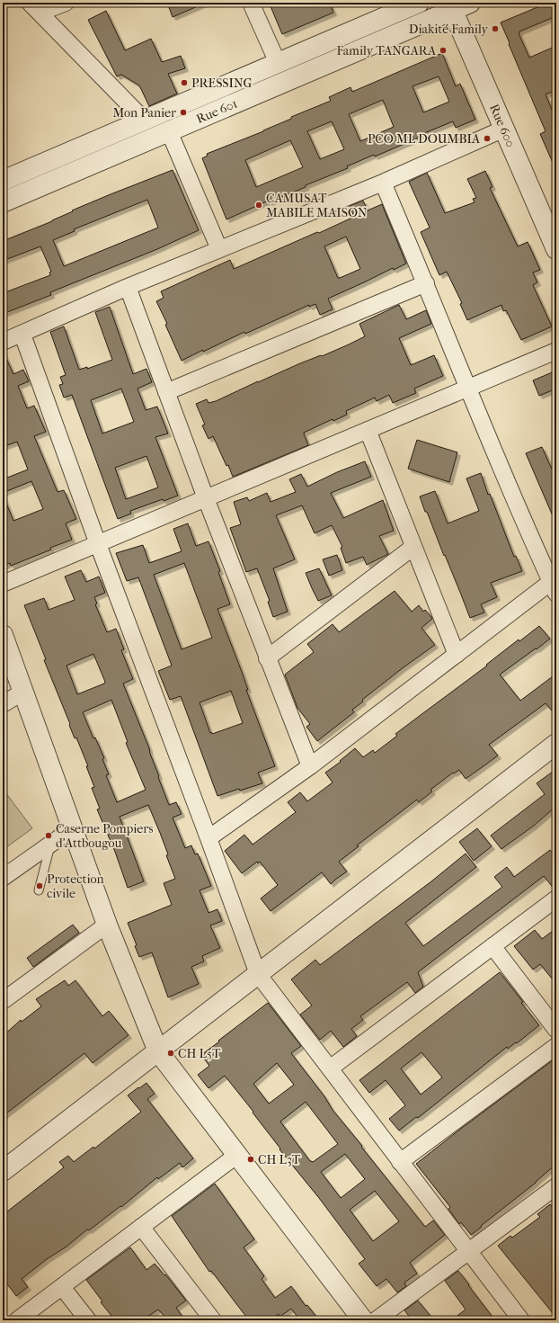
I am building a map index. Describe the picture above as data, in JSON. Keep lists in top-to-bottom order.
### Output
{
  "streets": {
    "street": ["Rue 601", "Rue 600"]
  },
  "crossings": [
    ["Rue 601", "Rue 600"]
  ],
  "places": [
    "Diakité Family",
    "Family TANGARA",
    "PRESSING",
    "Mon Panier",
    "PCO ML DOUMBIA",
    "CAMUSAT MABILE MAISON",
    "Caserne Pompiers d'Attbougou",
    "Protection civile",
    "CH L5T",
    "CH L3T"
  ]
}
